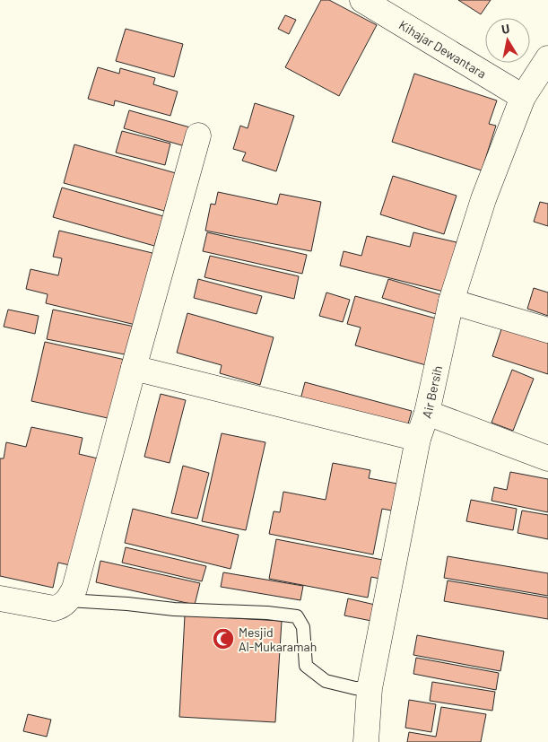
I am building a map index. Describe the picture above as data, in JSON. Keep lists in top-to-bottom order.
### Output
{
  "streets": {
    "street": ["Kihajar Dewantara", "Air Bersih"]
  },
  "crossings": [
    ["Kihajar Dewantara", "Air Bersih"]
  ],
  "places": {
    "mosque": ["Mesjid Al-Mukaramah"]
  },
  "north": "top"
}
